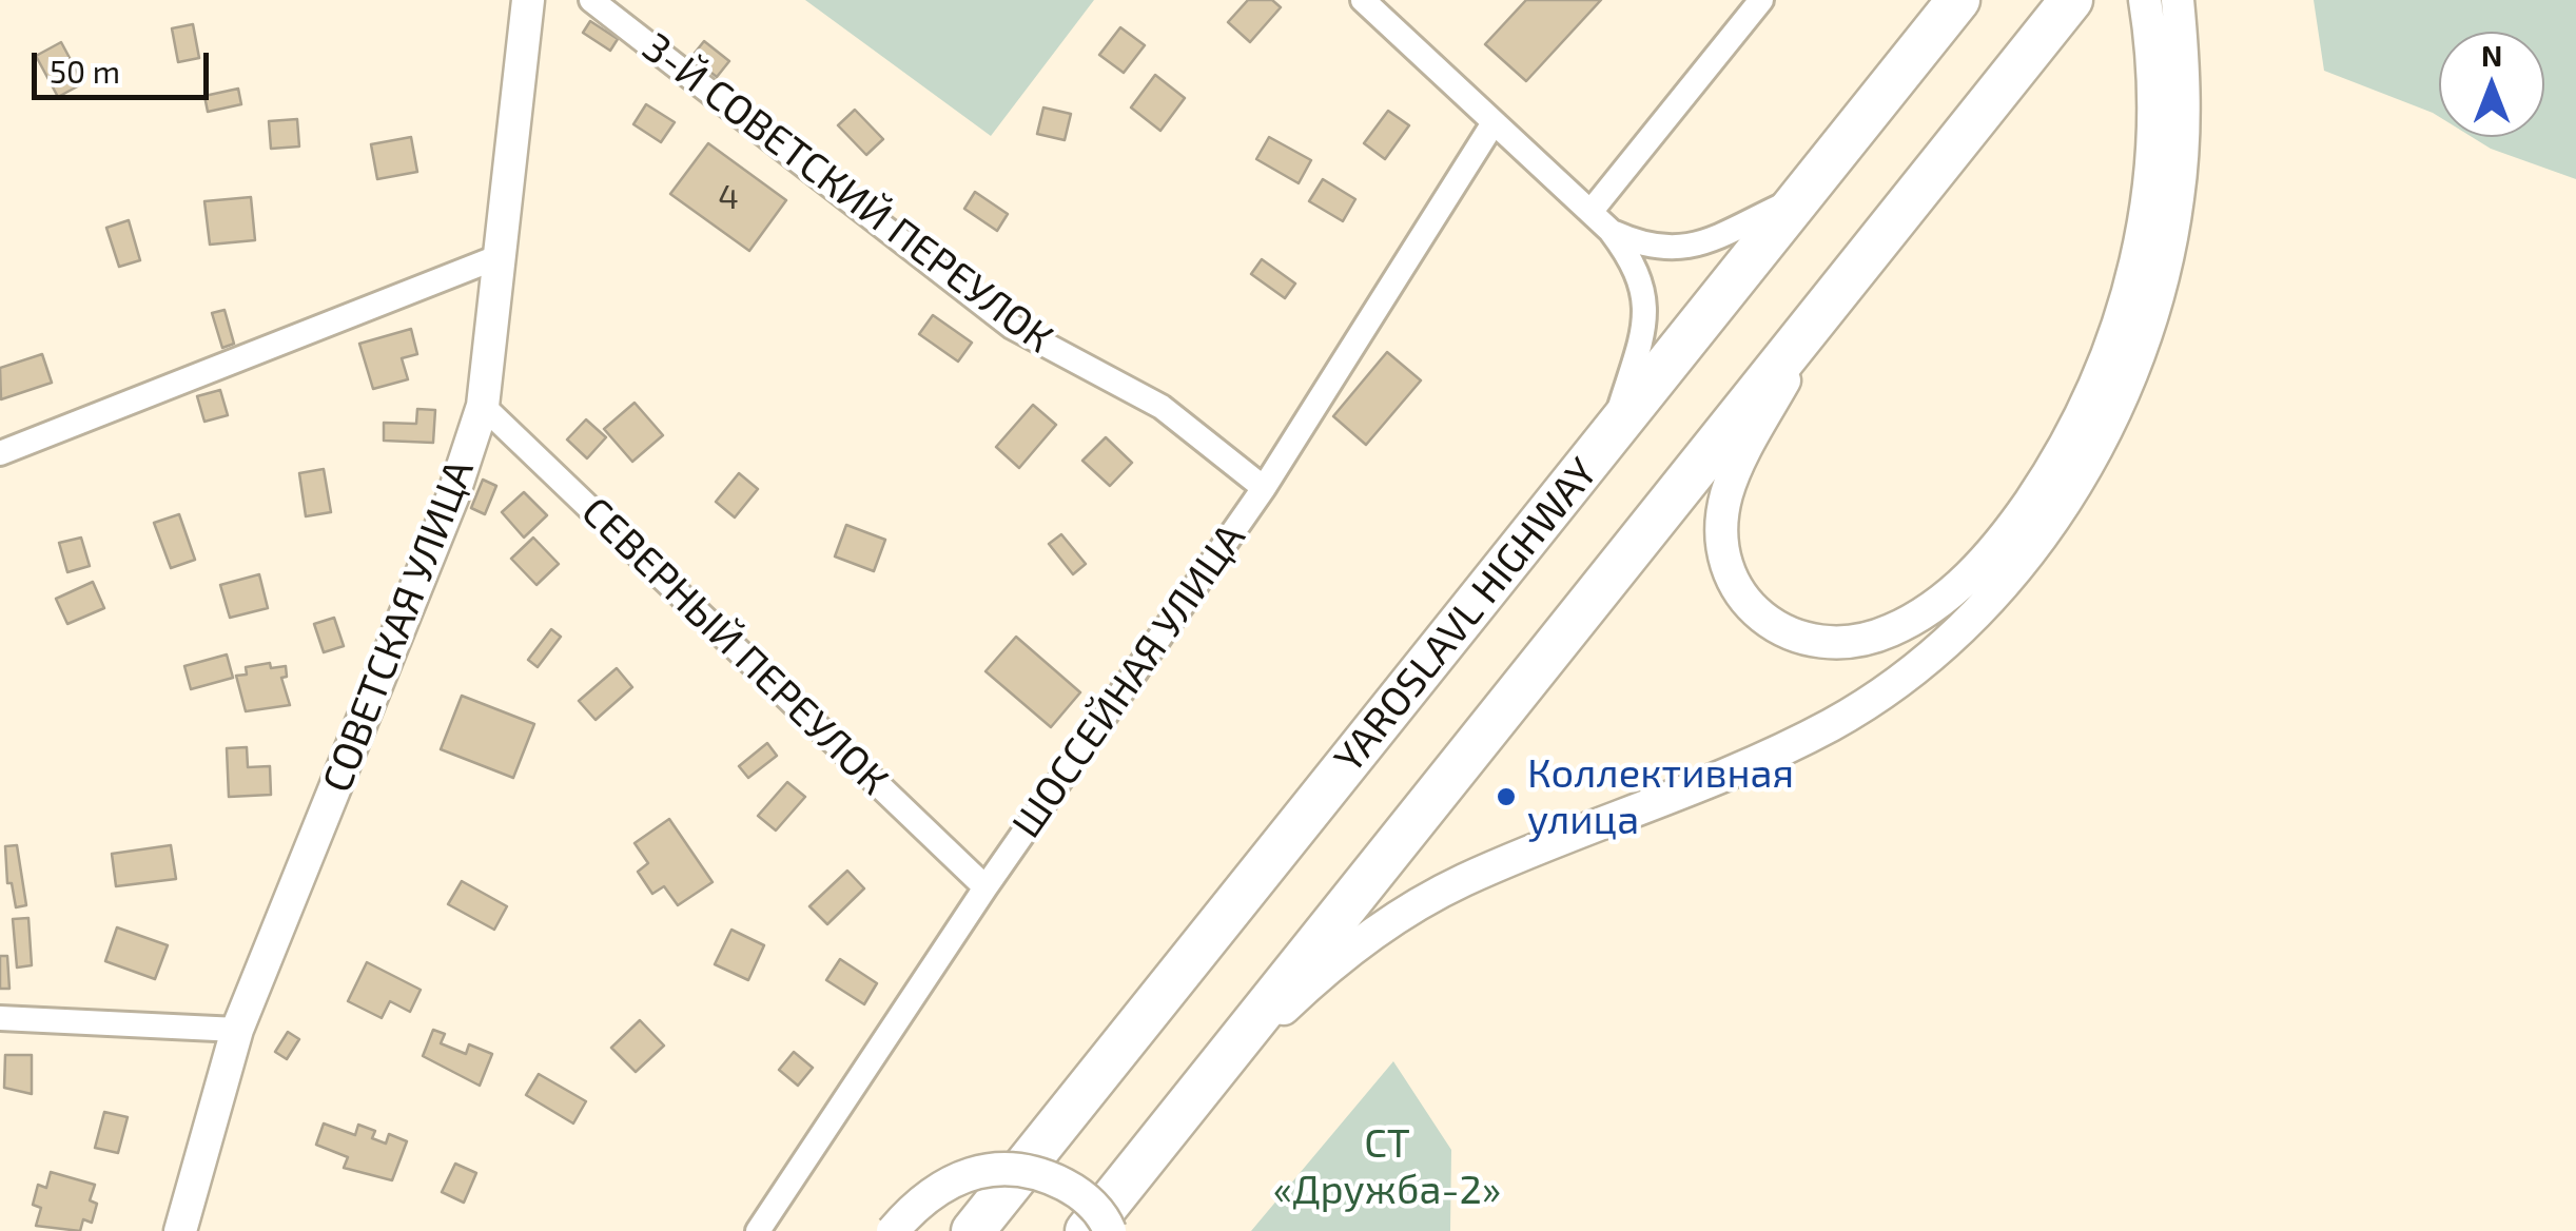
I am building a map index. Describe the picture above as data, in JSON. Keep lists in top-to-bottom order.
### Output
{
  "streets": {
    "highway": ["YAROSLAVL HIGHWAY"],
    "main road": ["СОВЕТСКАЯ УЛИЦА"],
    "street": ["3-Й СОВЕТСКИЙ ПЕРЕУЛОК", "СЕВЕРНЫЙ ПЕРЕУЛОК", "ШОССЕЙНАЯ УЛИЦА"]
  },
  "crossings": [
    ["3-Й СОВЕТСКИЙ ПЕРЕУЛОК", "ШОССЕЙНАЯ УЛИЦА"],
    ["СОВЕТСКАЯ УЛИЦА", "СЕВЕРНЫЙ ПЕРЕУЛОК"],
    ["СЕВЕРНЫЙ ПЕРЕУЛОК", "ШОССЕЙНАЯ УЛИЦА"]
  ],
  "parks": ["СТ «Дружба-2»"],
  "places": ["Коллективная улица"],
  "house_numbers": ["4"],
  "scale_bar": "50 m",
  "north": "top"
}
